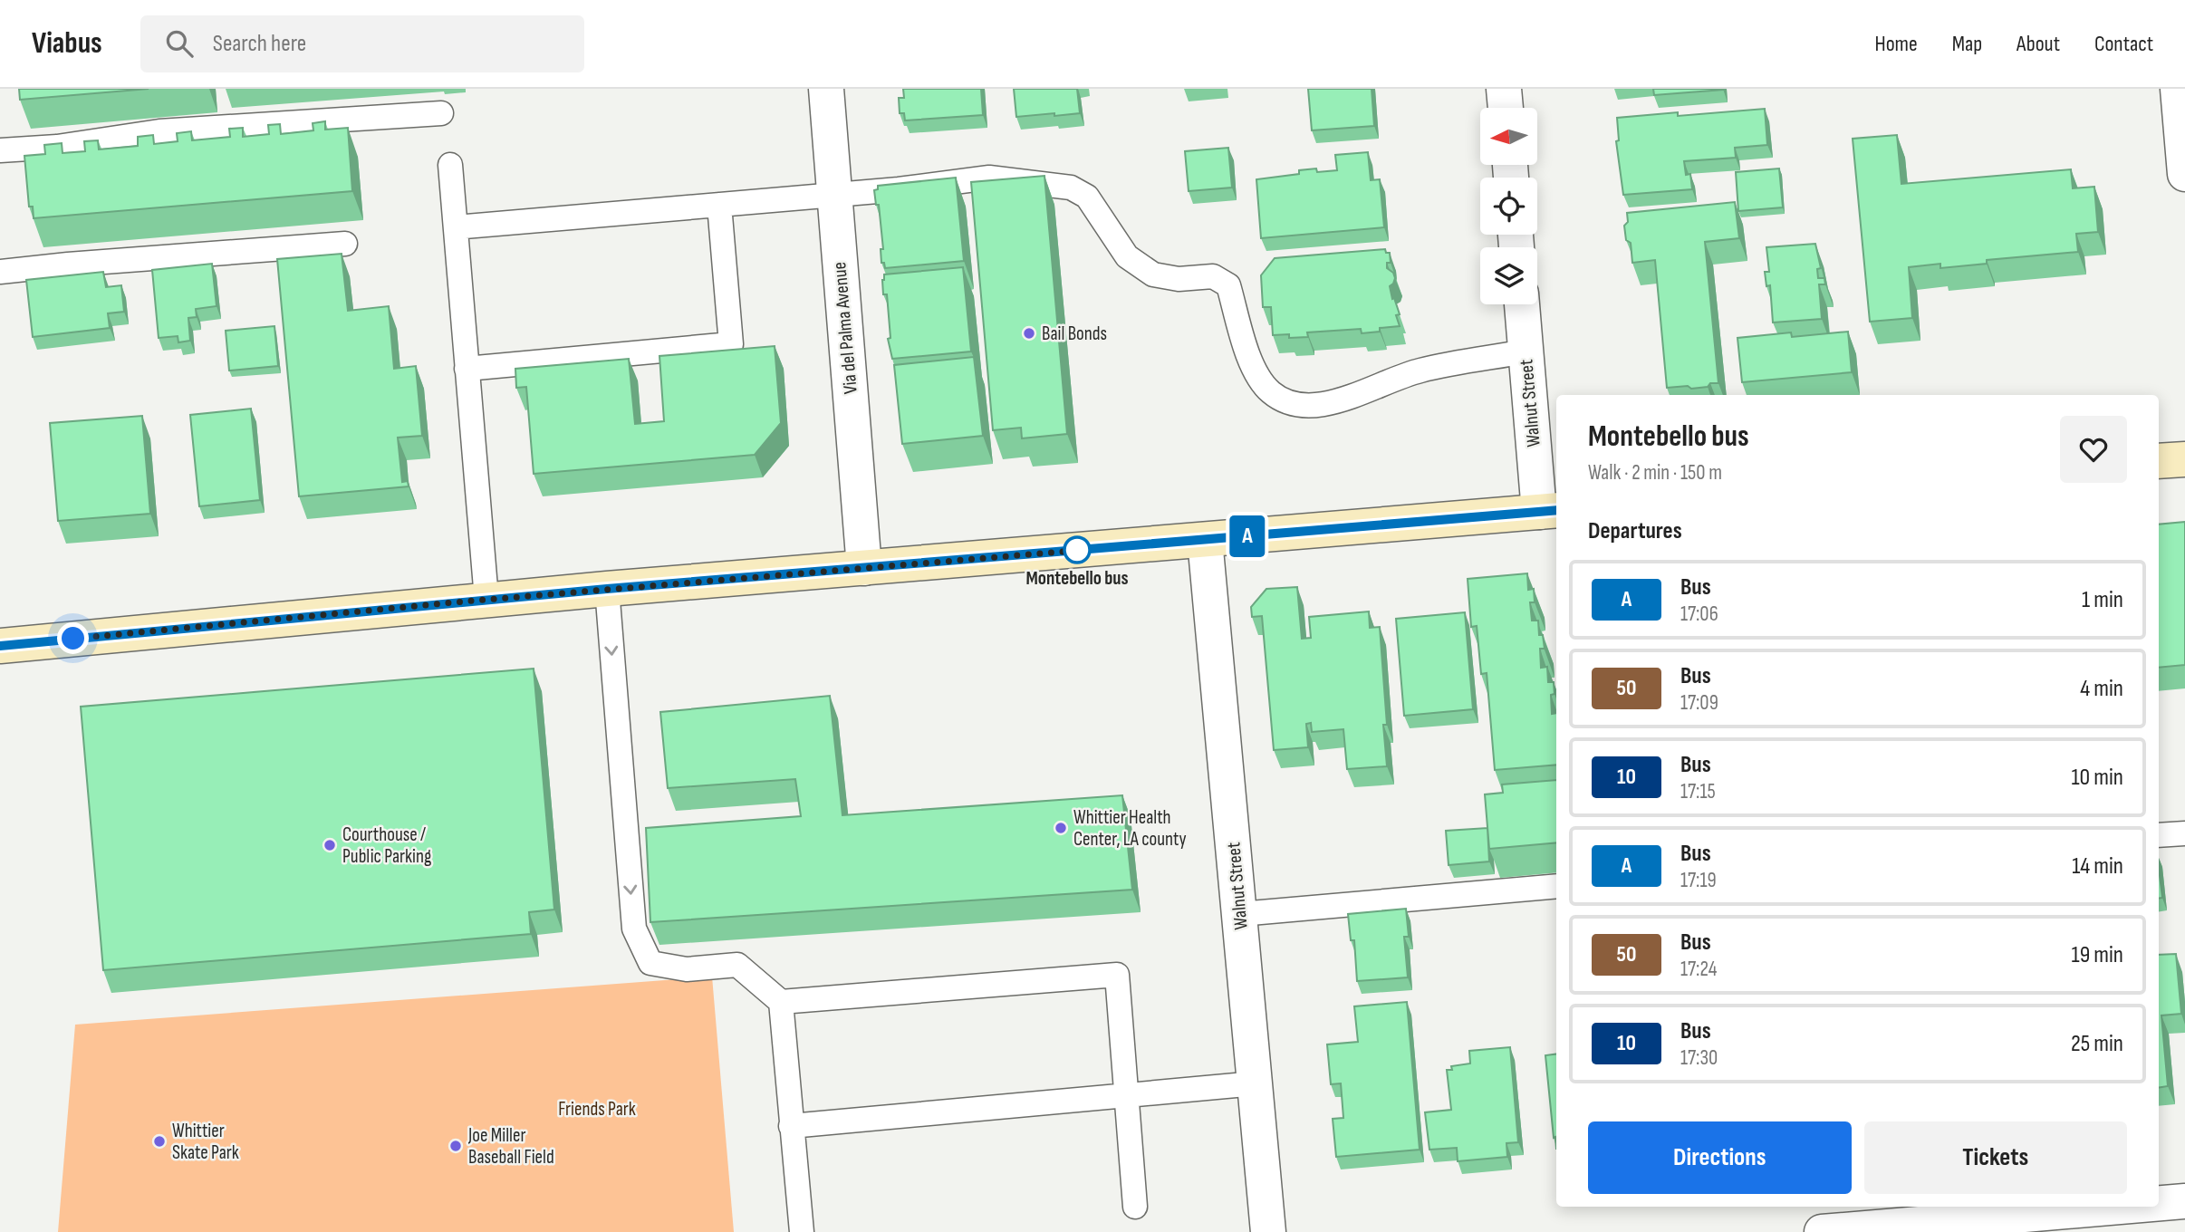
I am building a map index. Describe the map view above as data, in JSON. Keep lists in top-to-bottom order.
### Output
{
  "streets": {
    "street": ["Via del Palma Avenue", "Walnut Street"]
  },
  "parks": ["Friends Park"],
  "places": [
    "Bail Bonds",
    "Montebello bus",
    "Whittier Health Center, LA county",
    "Courthouse / Public Parking",
    "Whittier Skate Park",
    "Joe Miller Baseball Field"
  ],
  "lines": ["bus line A"],
  "north": "left",
  "page": {
    "header": "Viabus",
    "search": "Search here",
    "nav": [
      "Home",
      "Map",
      "About",
      "Contact"
    ],
    "on_map": "A",
    "heading": [
      ["Montebello bus", "Walk · 2 min · 150 m"],
      "Departures"
    ],
    "list": [
      {
        "mark": "A",
        "name": "Bus",
        "note": "17:06",
        "value": "1 min"
      },
      {
        "mark": "50",
        "name": "Bus",
        "note": "17:09",
        "value": "4 min"
      },
      {
        "mark": "10",
        "name": "Bus",
        "note": "17:15",
        "value": "10 min"
      },
      {
        "mark": "A",
        "name": "Bus",
        "note": "17:19",
        "value": "14 min"
      },
      {
        "mark": "50",
        "name": "Bus",
        "note": "17:24",
        "value": "19 min"
      },
      {
        "mark": "10",
        "name": "Bus",
        "note": "17:30",
        "value": "25 min"
      }
    ],
    "buttons": ["Directions", "Tickets"]
  }
}
